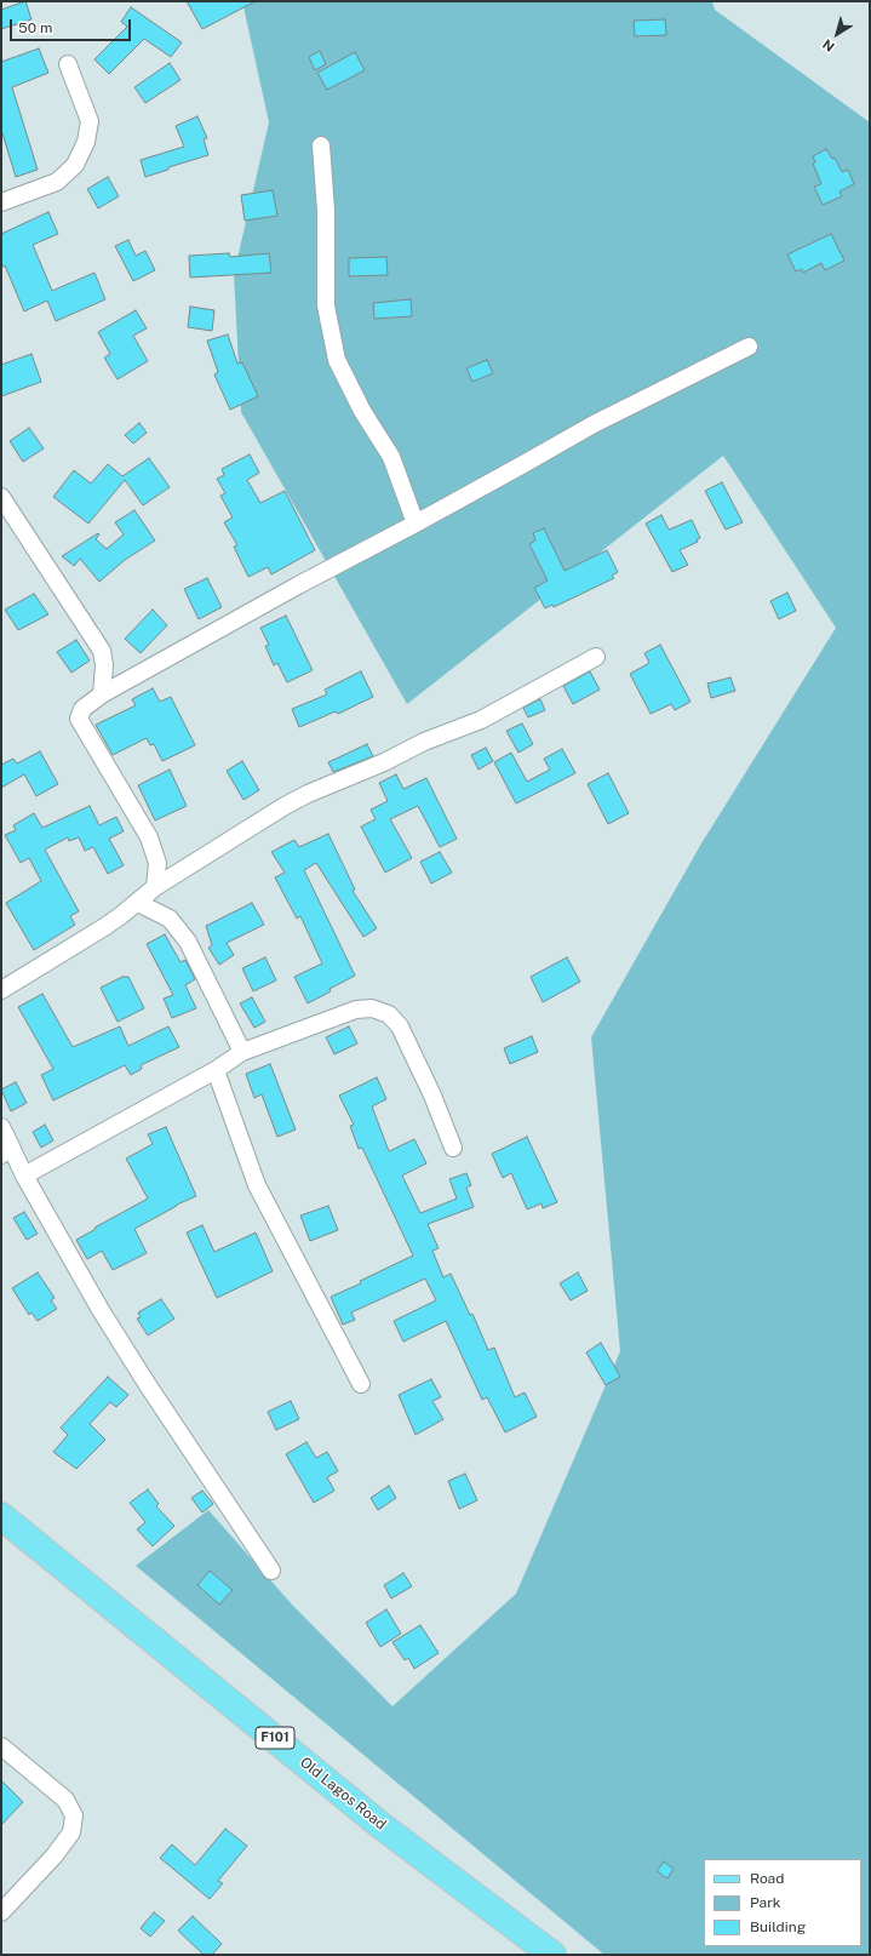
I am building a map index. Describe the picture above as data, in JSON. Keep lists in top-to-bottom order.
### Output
{
  "streets": {
    "main road": ["F101", "Old Lagos Road"]
  },
  "legend": ["Road", "Park", "Building"],
  "scale_bar": "50 m",
  "north": "bottom left"
}
